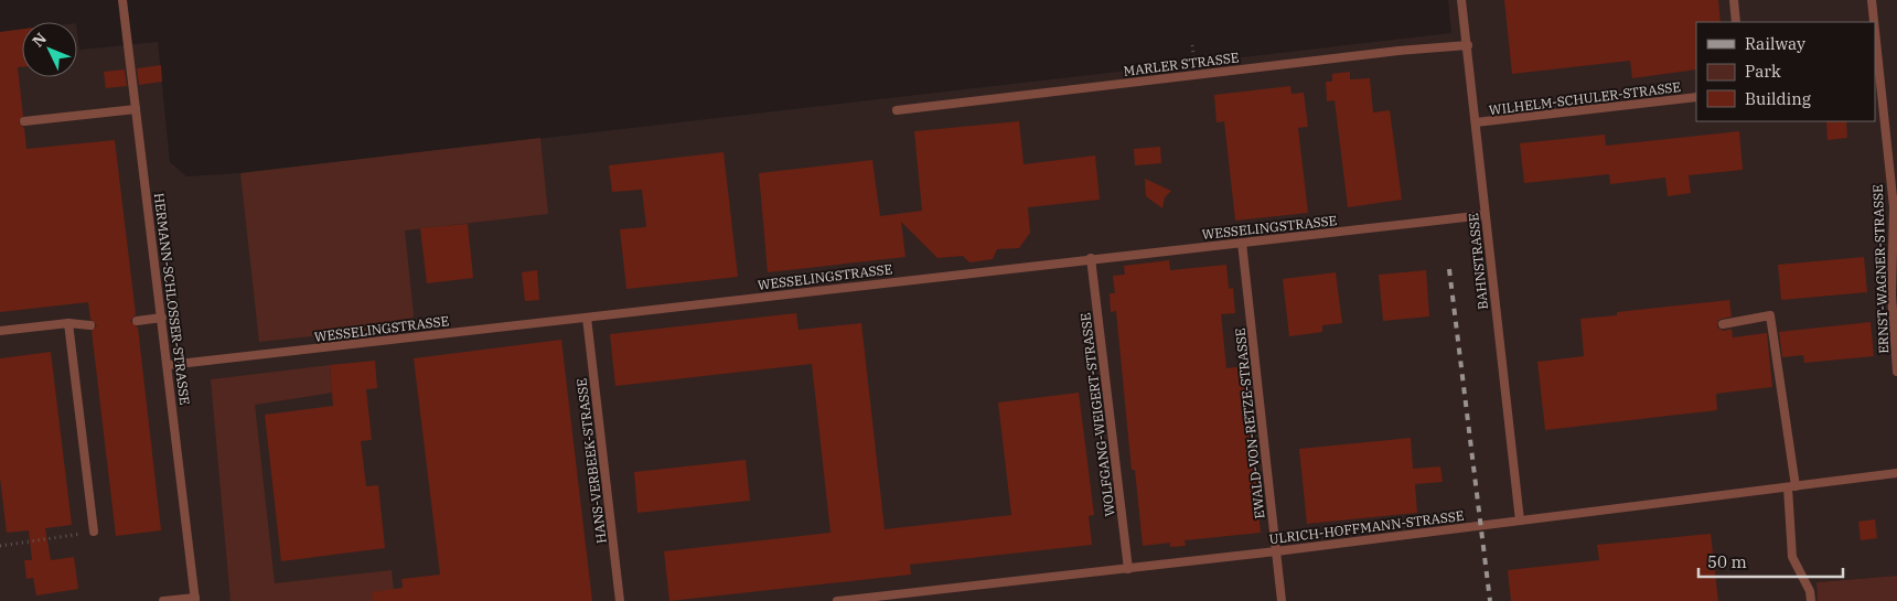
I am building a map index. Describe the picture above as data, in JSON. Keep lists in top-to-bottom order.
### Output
{
  "streets": {
    "lane": [
      "MARLER STRASSE",
      "WILHELM-SCHULER-STRASSE",
      "WESSELINGSTRASSE",
      "BAHNSTRASSE",
      "ERNST-WAGNER-STRASSE",
      "HERMANN-SCHLOSSER-STRASSE",
      "WOLFGANG-WEIGERT-STRASSE",
      "EWALD-VON-RETZE-STRASSE",
      "HANS-VERBEEK-STRASSE",
      "ULRICH-HOFFMANN-STRASSE"
    ]
  },
  "crossings": [
    ["MARLER STRASSE", "BAHNSTRASSE"],
    ["WILHELM-SCHULER-STRASSE", "BAHNSTRASSE"],
    ["WESSELINGSTRASSE", "BAHNSTRASSE"],
    ["WESSELINGSTRASSE", "HERMANN-SCHLOSSER-STRASSE"],
    ["WESSELINGSTRASSE", "WOLFGANG-WEIGERT-STRASSE"],
    ["WESSELINGSTRASSE", "EWALD-VON-RETZE-STRASSE"],
    ["WESSELINGSTRASSE", "HANS-VERBEEK-STRASSE"],
    ["BAHNSTRASSE", "ULRICH-HOFFMANN-STRASSE"],
    ["WOLFGANG-WEIGERT-STRASSE", "ULRICH-HOFFMANN-STRASSE"],
    ["EWALD-VON-RETZE-STRASSE", "ULRICH-HOFFMANN-STRASSE"]
  ],
  "legend": ["Railway", "Park", "Building"],
  "scale_bar": "50 m",
  "north": "top left"
}
